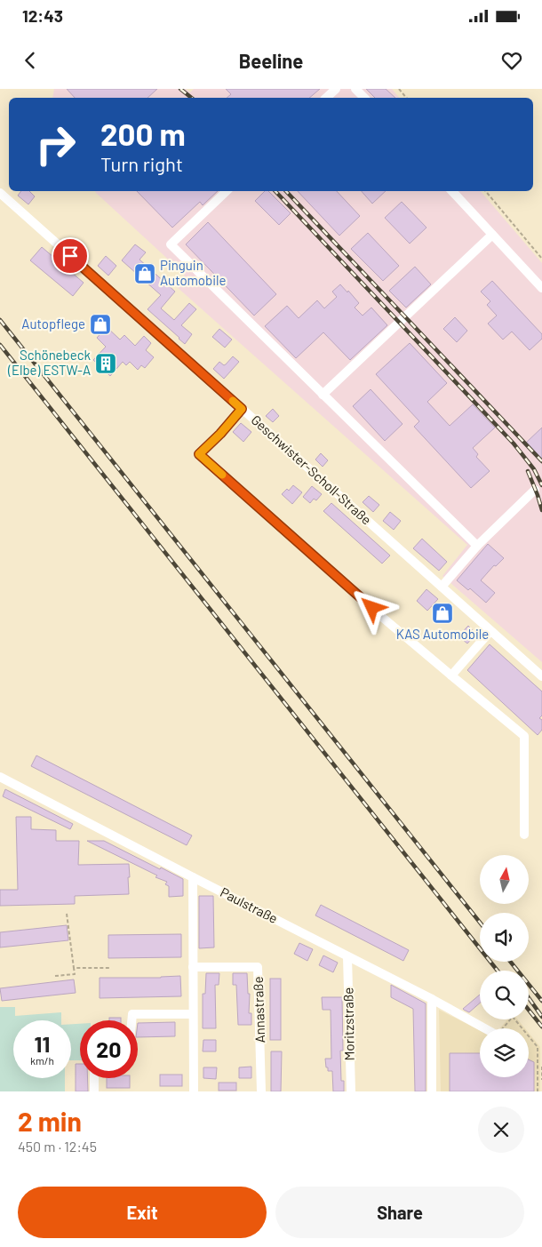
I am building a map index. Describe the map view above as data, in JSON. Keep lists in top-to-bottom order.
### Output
{
  "streets": {
    "street": [
      "Geschwister-Scholl-Straße",
      "Paulstraße",
      "Annastraße",
      "Moritzstraße"
    ]
  },
  "crossings": [
    ["Paulstraße", "Moritzstraße"]
  ],
  "places": {
    "shop": ["Pinguin Automobile", "Autopflege", "KAS Automobile"],
    "building": ["Schönebeck (Elbe) ESTW-A"]
  },
  "north": "top",
  "page": {
    "status": "12:43",
    "header": "Beeline",
    "turn": ["200 m", "Turn right"],
    "speed": "11 km/h",
    "limit": "20",
    "heading": ["2 min", "450 m · 12:45"],
    "buttons": ["Exit", "Share"]
  }
}
